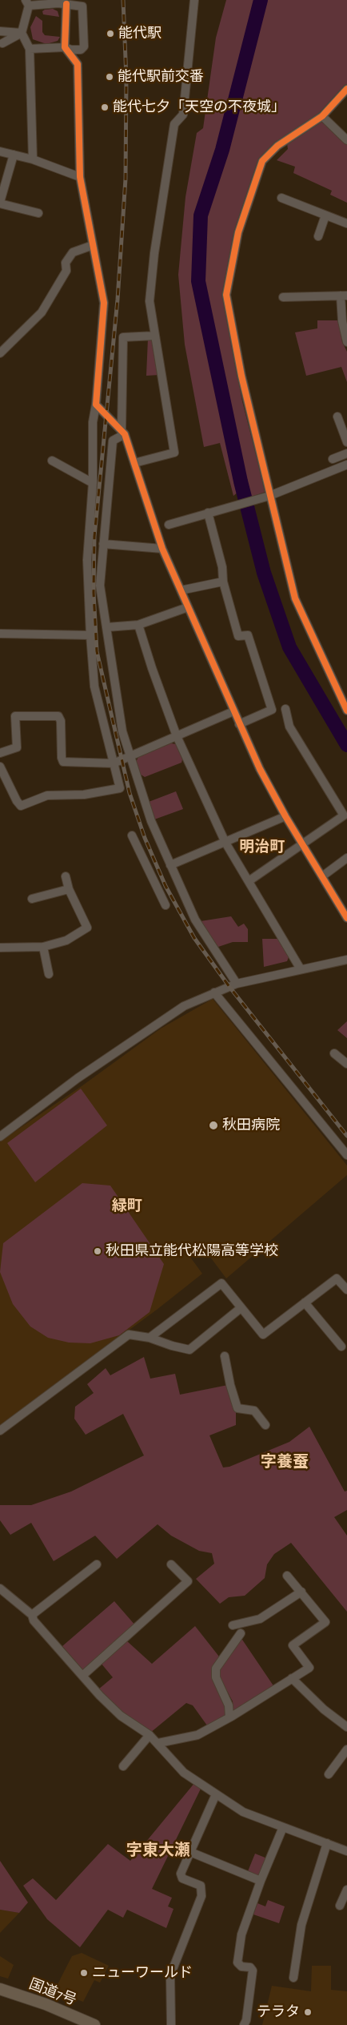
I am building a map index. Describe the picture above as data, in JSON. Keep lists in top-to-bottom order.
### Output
{
  "streets": {
    "highway": ["国道7号"]
  },
  "districts": [
    "明治町",
    "緑町",
    "字養蚕",
    "字東大瀬"
  ],
  "places": [
    "能代駅",
    "能代駅前交番",
    "能代七夕「天空の不夜城」",
    "秋田病院",
    "秋田県立能代松陽高等学校",
    "ニューワールド",
    "テラタ"
  ]
}
